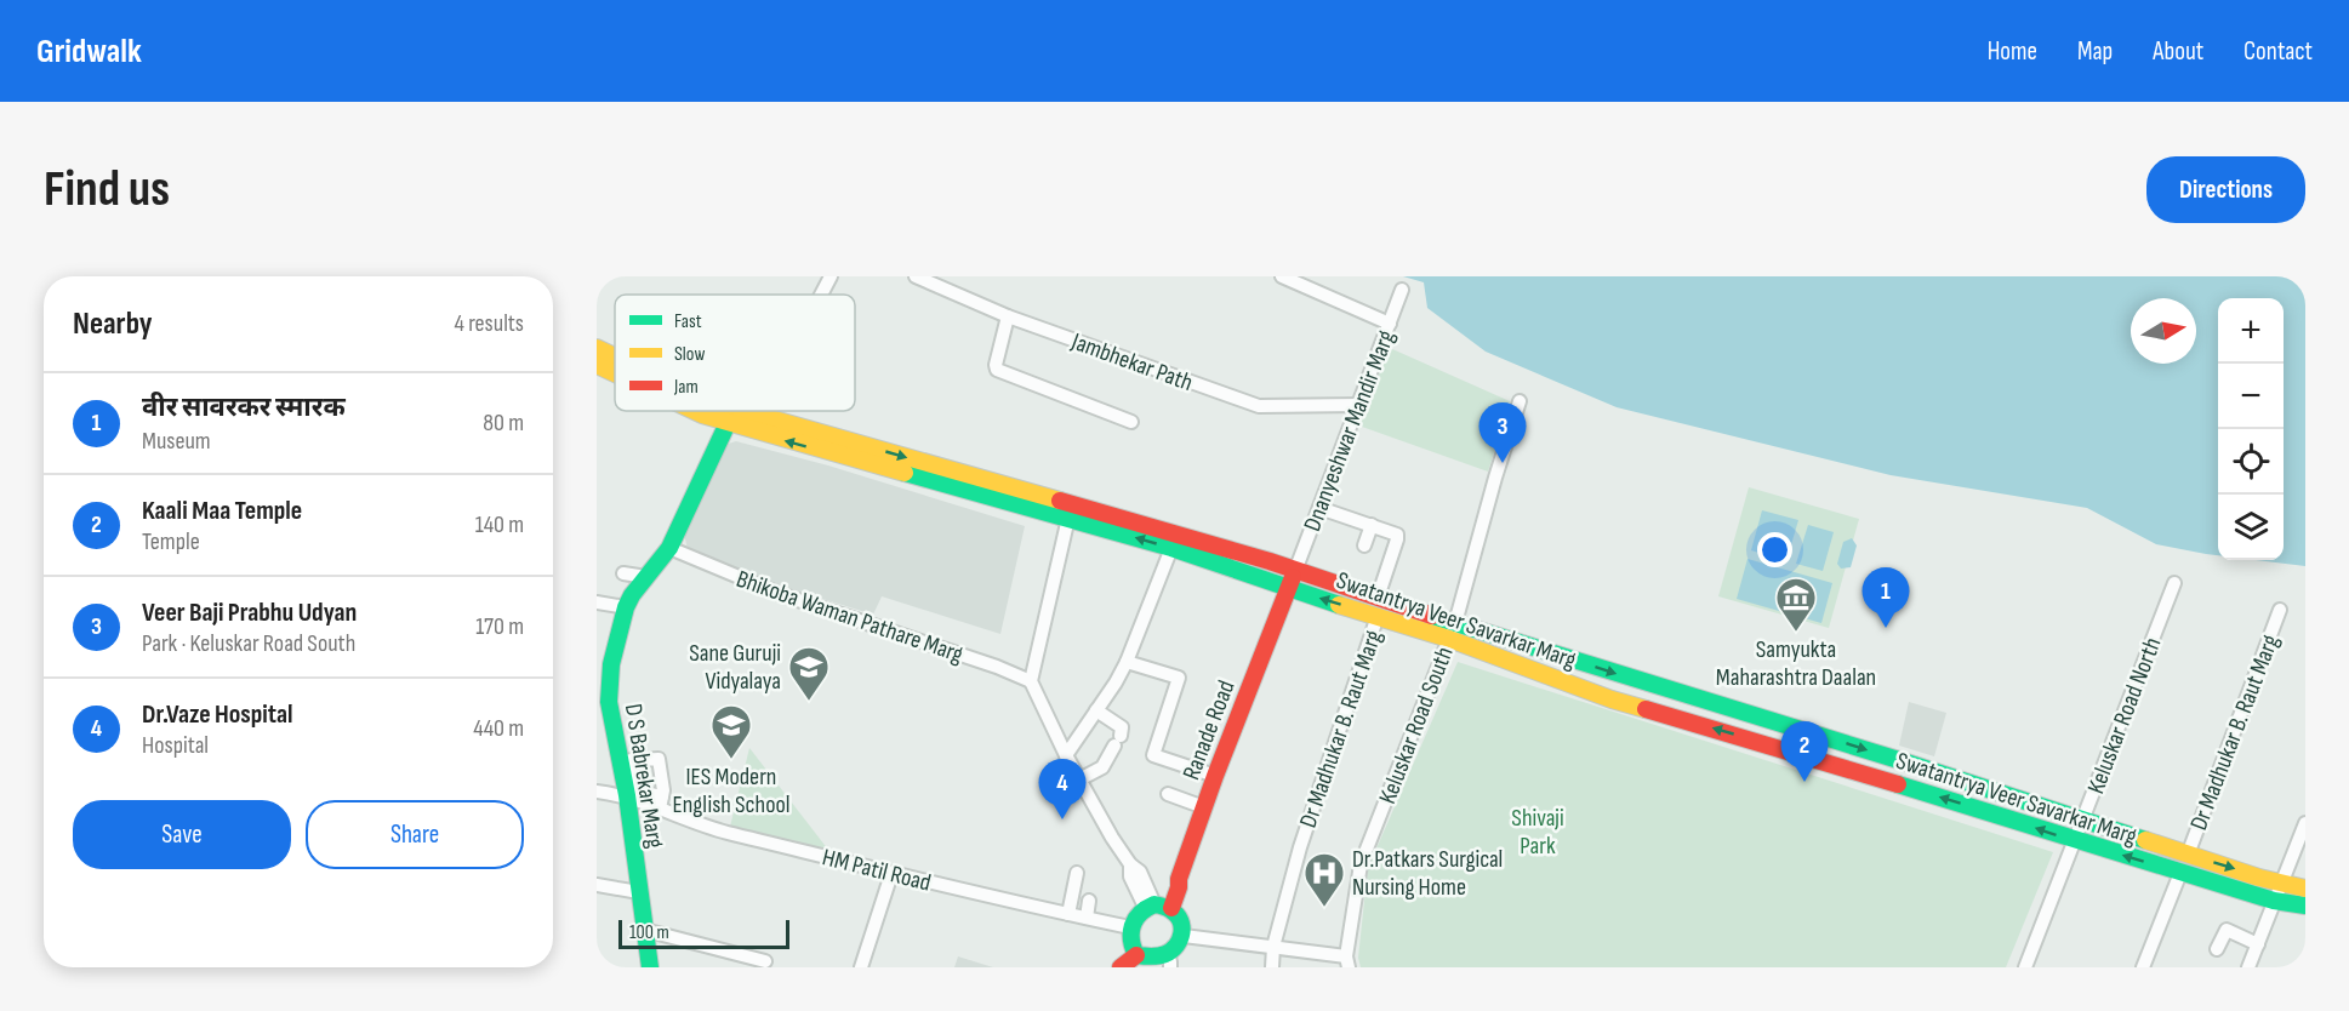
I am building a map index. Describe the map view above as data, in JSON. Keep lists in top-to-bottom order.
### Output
{
  "streets": {
    "main road": ["Swatantrya Veer Savarkar Marg", "Ranade Road", "D S Babrekar Marg"],
    "street": [
      "Jambhekar Path",
      "Dnanyeshwar Mandir Marg",
      "Bhikoba Waman Pathare Marg",
      "Keluskar Road North",
      "Keluskar Road South",
      "Dr Madhukar B. Raut Marg",
      "HM Patil Road"
    ]
  },
  "crossings": [
    ["Jambhekar Path", "Dnanyeshwar Mandir Marg"],
    ["Dnanyeshwar Mandir Marg", "Swatantrya Veer Savarkar Marg"],
    ["Dnanyeshwar Mandir Marg", "Ranade Road"],
    ["Bhikoba Waman Pathare Marg", "D S Babrekar Marg"],
    ["Swatantrya Veer Savarkar Marg", "Keluskar Road North"],
    ["Swatantrya Veer Savarkar Marg", "Keluskar Road South"],
    ["Swatantrya Veer Savarkar Marg", "Dr Madhukar B. Raut Marg"],
    ["Swatantrya Veer Savarkar Marg", "Ranade Road"],
    ["Swatantrya Veer Savarkar Marg", "D S Babrekar Marg"],
    ["Ranade Road", "HM Patil Road"],
    ["D S Babrekar Marg", "HM Patil Road"]
  ],
  "parks": ["Shivaji Park"],
  "places": {
    "museum": ["Samyukta Maharashtra Daalan"],
    "school or university": ["Sane Guruji Vidyalaya", "IES Modern English School"],
    "hospital": ["Dr.Patkars Surgical Nursing Home"]
  },
  "legend": ["Fast", "Slow", "Jam"],
  "scale_bar": "100 m",
  "north": "right",
  "page": {
    "header": "Gridwalk",
    "nav": [
      "Home",
      "Map",
      "About",
      "Contact"
    ],
    "buttons": [
      "Directions",
      ["Save", "Share"]
    ],
    "title": "Find us",
    "heading": ["Nearby", "4 results"],
    "map_buttons": ["+", "−"],
    "list": [
      {
        "mark": "1",
        "name": "वीर सावरकर स्मारक",
        "note": "Museum",
        "value": "80 m"
      },
      {
        "mark": "2",
        "name": "Kaali Maa Temple",
        "note": "Temple",
        "value": "140 m"
      },
      {
        "mark": "3",
        "name": "Veer Baji Prabhu Udyan",
        "note": "Park · Keluskar Road South",
        "value": "170 m"
      },
      {
        "mark": "4",
        "name": "Dr.Vaze Hospital",
        "note": "Hospital",
        "value": "440 m"
      }
    ],
    "pins": [
      "3",
      "1",
      "2",
      "4"
    ],
    "scale": "100 m"
  }
}
